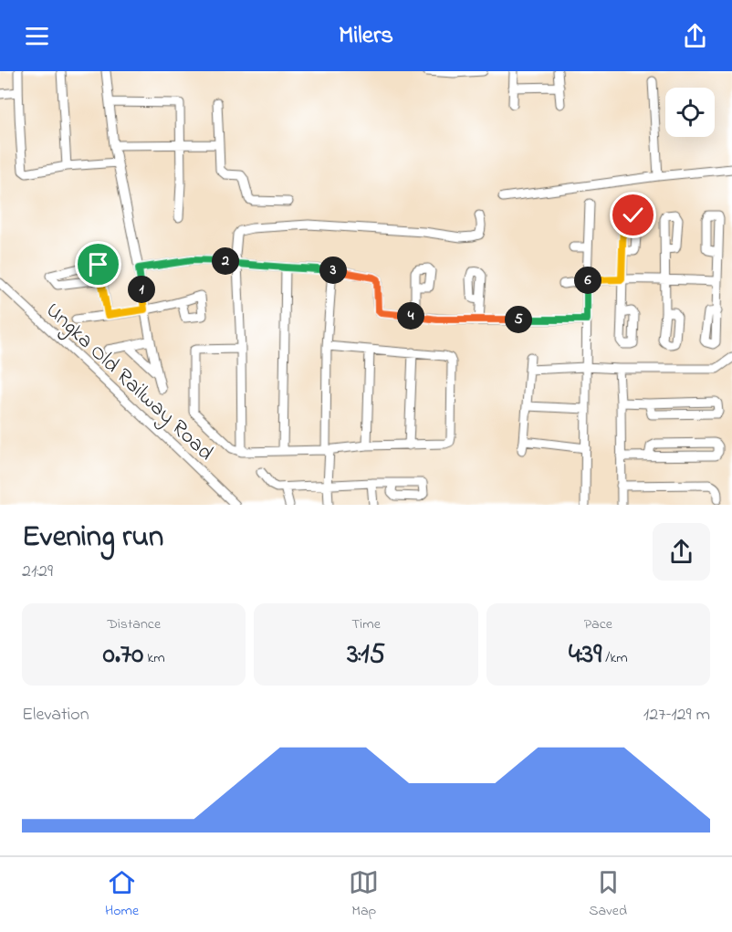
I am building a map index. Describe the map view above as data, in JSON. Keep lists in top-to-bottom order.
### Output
{
  "streets": {
    "street": ["Ungka Old Railway Road"]
  },
  "page": {
    "header": "Milers",
    "pins": [
      "2",
      "3",
      "6",
      "1",
      "4",
      "5"
    ],
    "heading": ["Evening run", "21:29"],
    "stats": [
      ["Distance", "0.70 km"],
      ["Time", "3:15"],
      ["Pace", "4:39 /km"]
    ],
    "chart": ["Elevation", "127–129 m"],
    "tabs": ["Home", "Map", "Saved"]
  }
}
